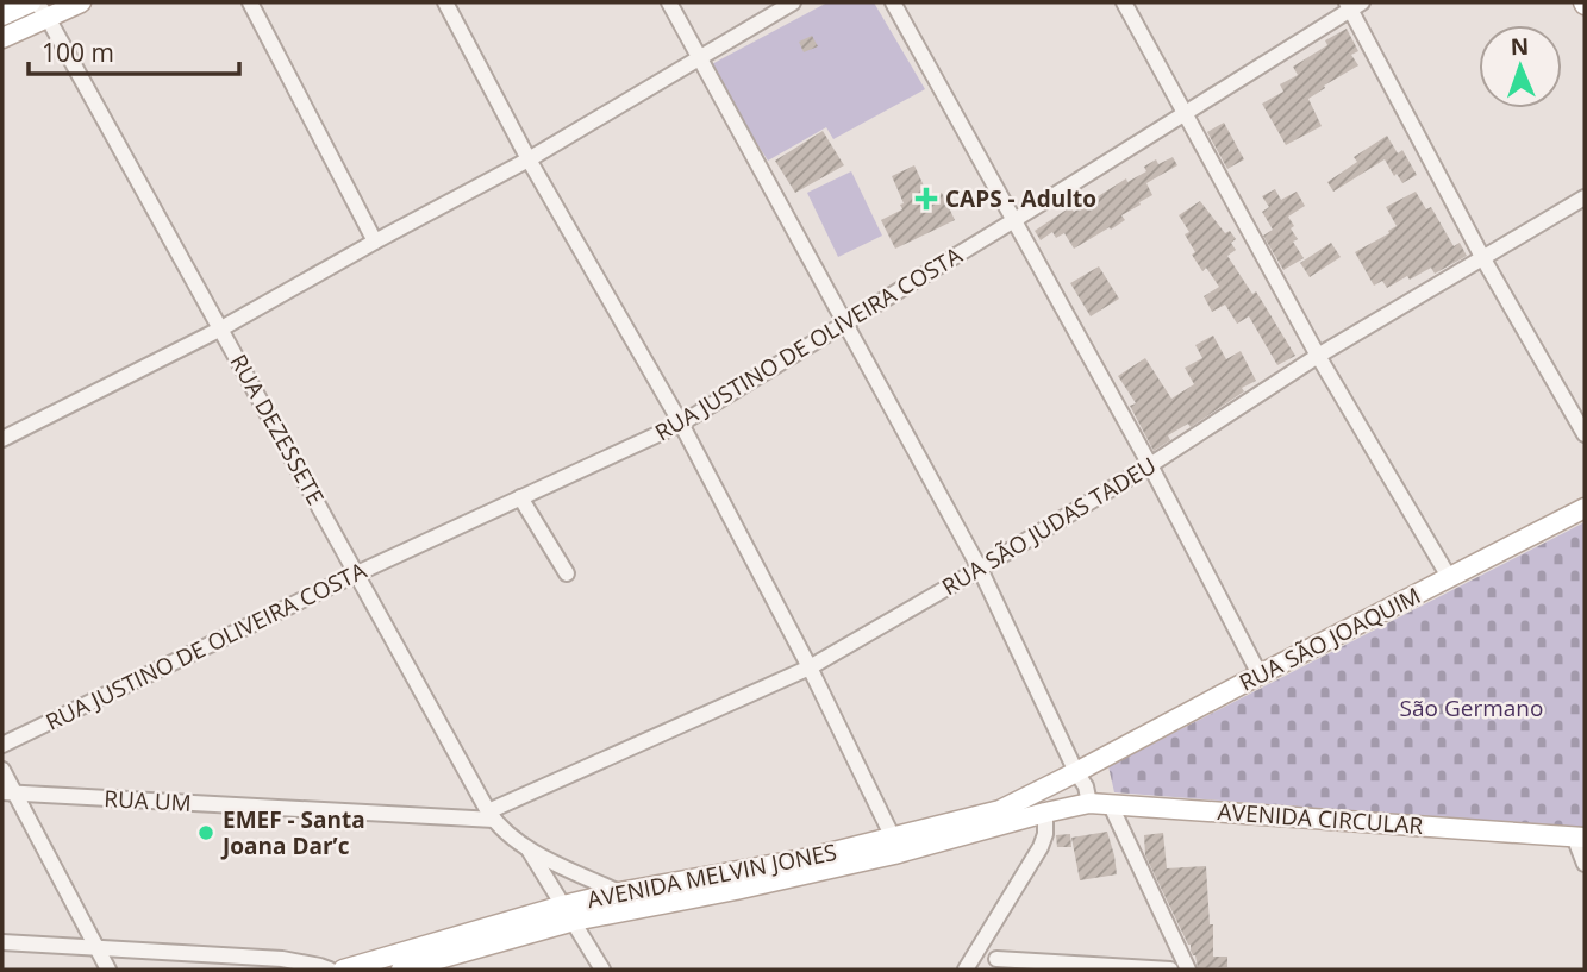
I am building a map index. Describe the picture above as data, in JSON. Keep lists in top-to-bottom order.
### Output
{
  "streets": {
    "main road": ["RUA SÃO JOAQUIM", "AVENIDA CIRCULAR", "AVENIDA MELVIN JONES"],
    "street": [
      "RUA JUSTINO DE OLIVEIRA COSTA",
      "RUA DEZESSETE",
      "RUA SÃO JUDAS TADEU",
      "RUA UM"
    ]
  },
  "crossings": [
    ["RUA JUSTINO DE OLIVEIRA COSTA", "RUA DEZESSETE"],
    ["RUA DEZESSETE", "RUA SÃO JUDAS TADEU"],
    ["RUA DEZESSETE", "RUA UM"],
    ["RUA DEZESSETE", "AVENIDA MELVIN JONES"],
    ["RUA SÃO JUDAS TADEU", "RUA UM"],
    ["RUA SÃO JOAQUIM", "AVENIDA MELVIN JONES"],
    ["AVENIDA CIRCULAR", "AVENIDA MELVIN JONES"]
  ],
  "parks": ["São Germano"],
  "places": {
    "health": ["CAPS - Adulto"],
    "other": ["EMEF - Santa Joana Dar’c"]
  },
  "scale_bar": "100 m",
  "north": "top"
}
